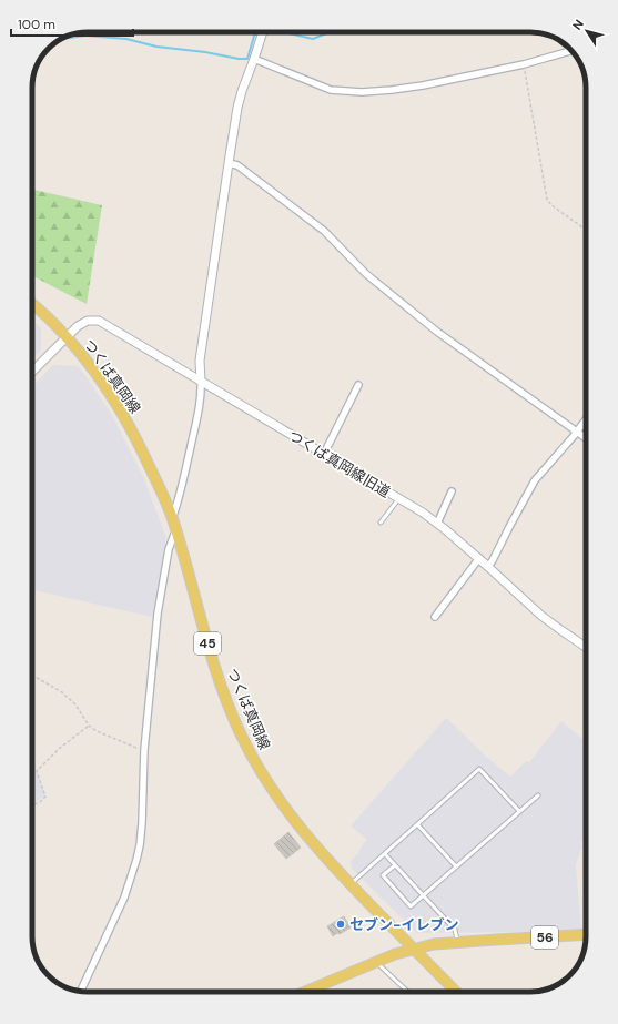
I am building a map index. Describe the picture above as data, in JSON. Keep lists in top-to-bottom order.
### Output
{
  "streets": {
    "main road": ["つくば真岡線", "45", "56"],
    "street": ["つくば真岡線旧道"]
  },
  "crossings": [
    ["つくば真岡線", "つくば真岡線旧道"],
    ["つくば真岡線", "56"]
  ],
  "places": ["セブン-イレブン"],
  "scale_bar": "100 m",
  "north": "top left"
}
